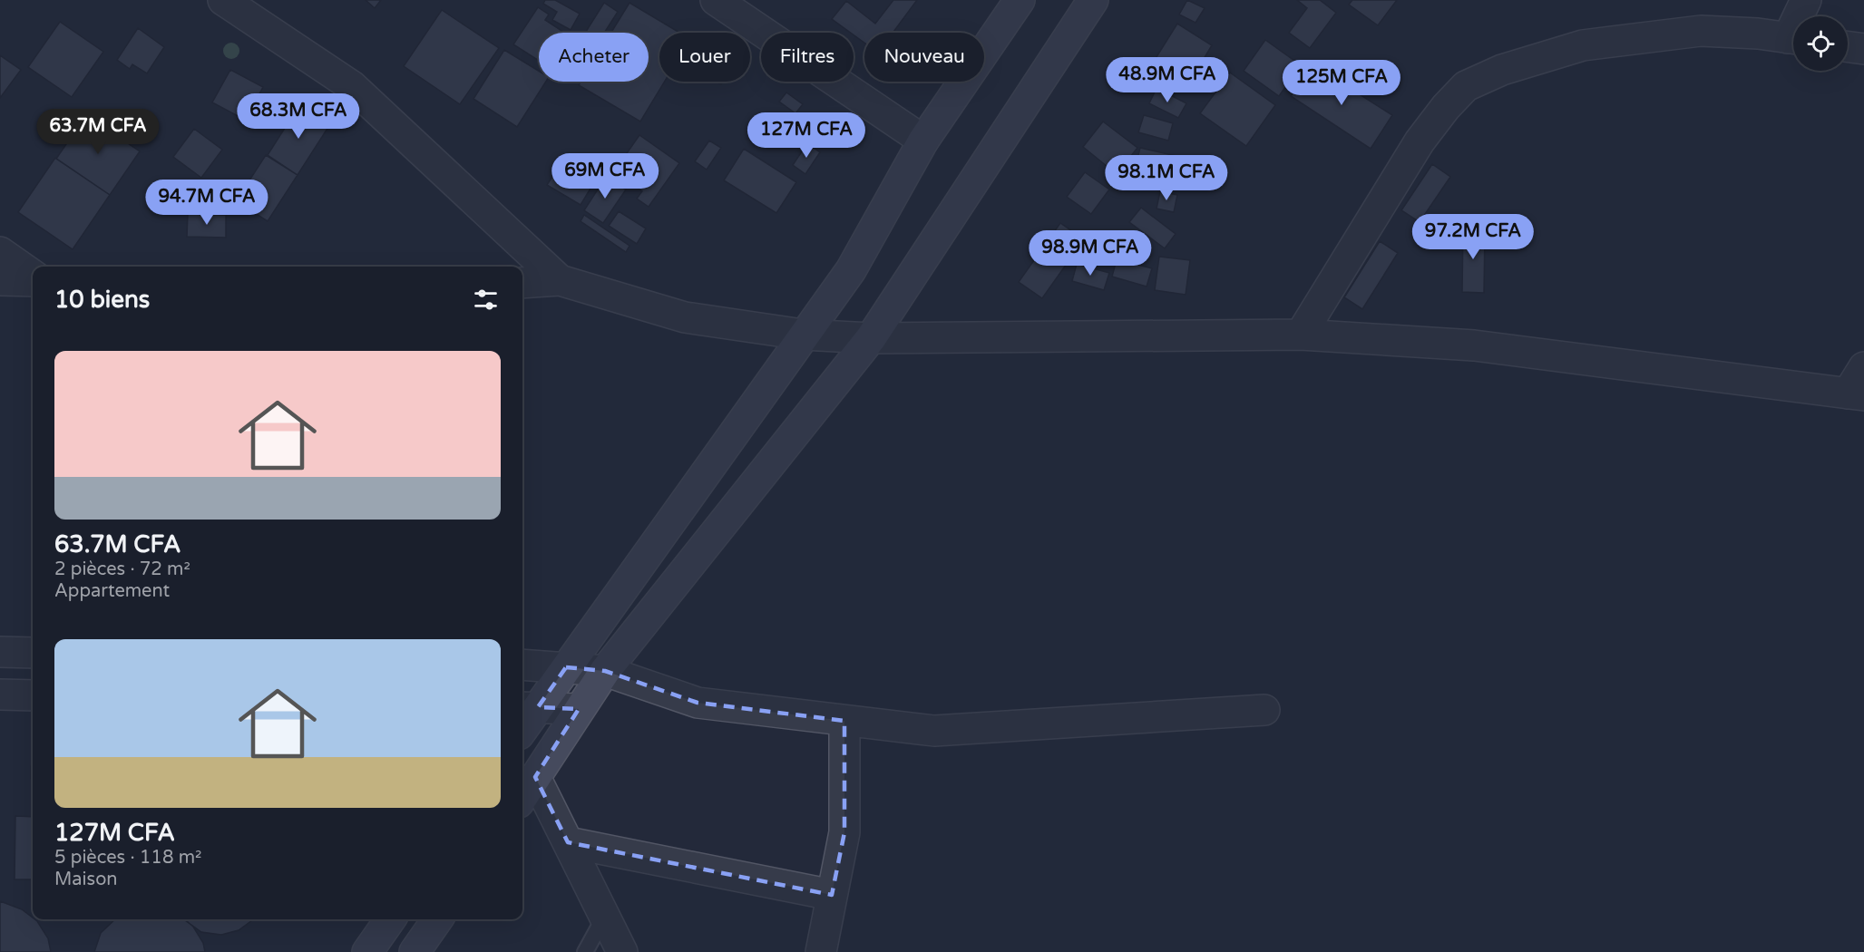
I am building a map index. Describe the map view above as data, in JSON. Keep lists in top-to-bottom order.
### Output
{
  "page": {
    "chip": [
      "Acheter",
      "Louer",
      "Filtres",
      "Nouveau"
    ],
    "price": [
      "48.9M CFA",
      "125M CFA",
      "68.3M CFA",
      "63.7M CFA",
      "127M CFA",
      "69M CFA",
      "98.1M CFA",
      "94.7M CFA",
      "97.2M CFA",
      "98.9M CFA"
    ],
    "heading": "10 biens",
    "list": [
      {
        "name": "63.7M CFA",
        "note": "2 pièces · 72 m² · Appartement"
      },
      {
        "name": "127M CFA",
        "note": "5 pièces · 118 m² · Maison"
      }
    ]
  }
}
